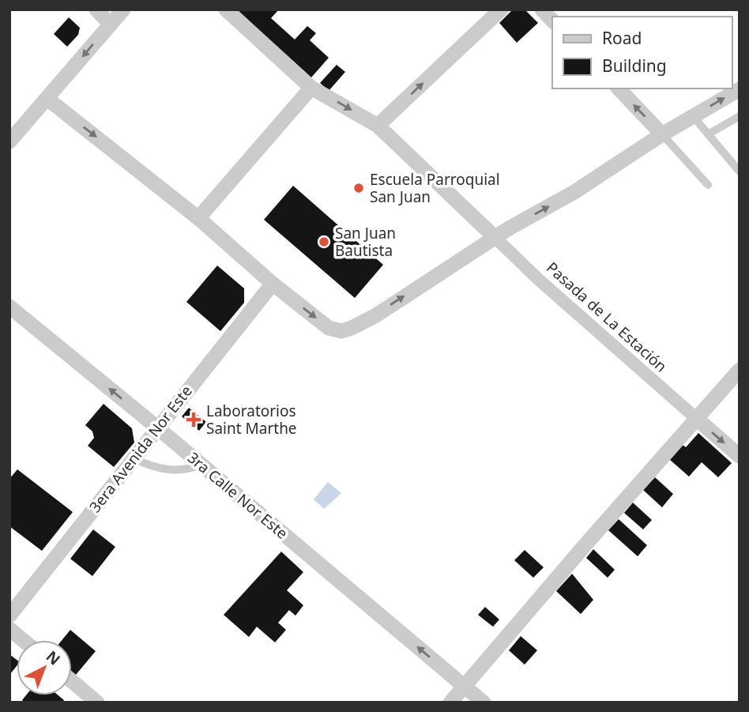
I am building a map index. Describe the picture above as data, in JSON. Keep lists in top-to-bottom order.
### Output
{
  "streets": {
    "street": ["Pasada de La Estación", "3era Avenida Nor Este", "3ra Calle Nor Este"]
  },
  "crossings": [
    ["3era Avenida Nor Este", "3ra Calle Nor Este"]
  ],
  "one_way": ["3ra Calle Nor Este"],
  "places": {
    "other": ["Escuela Parroquial San Juan", "San Juan Bautista"],
    "health": ["Laboratorios Saint Marthe"]
  },
  "legend": ["Road", "Building"],
  "north": "top right"
}
